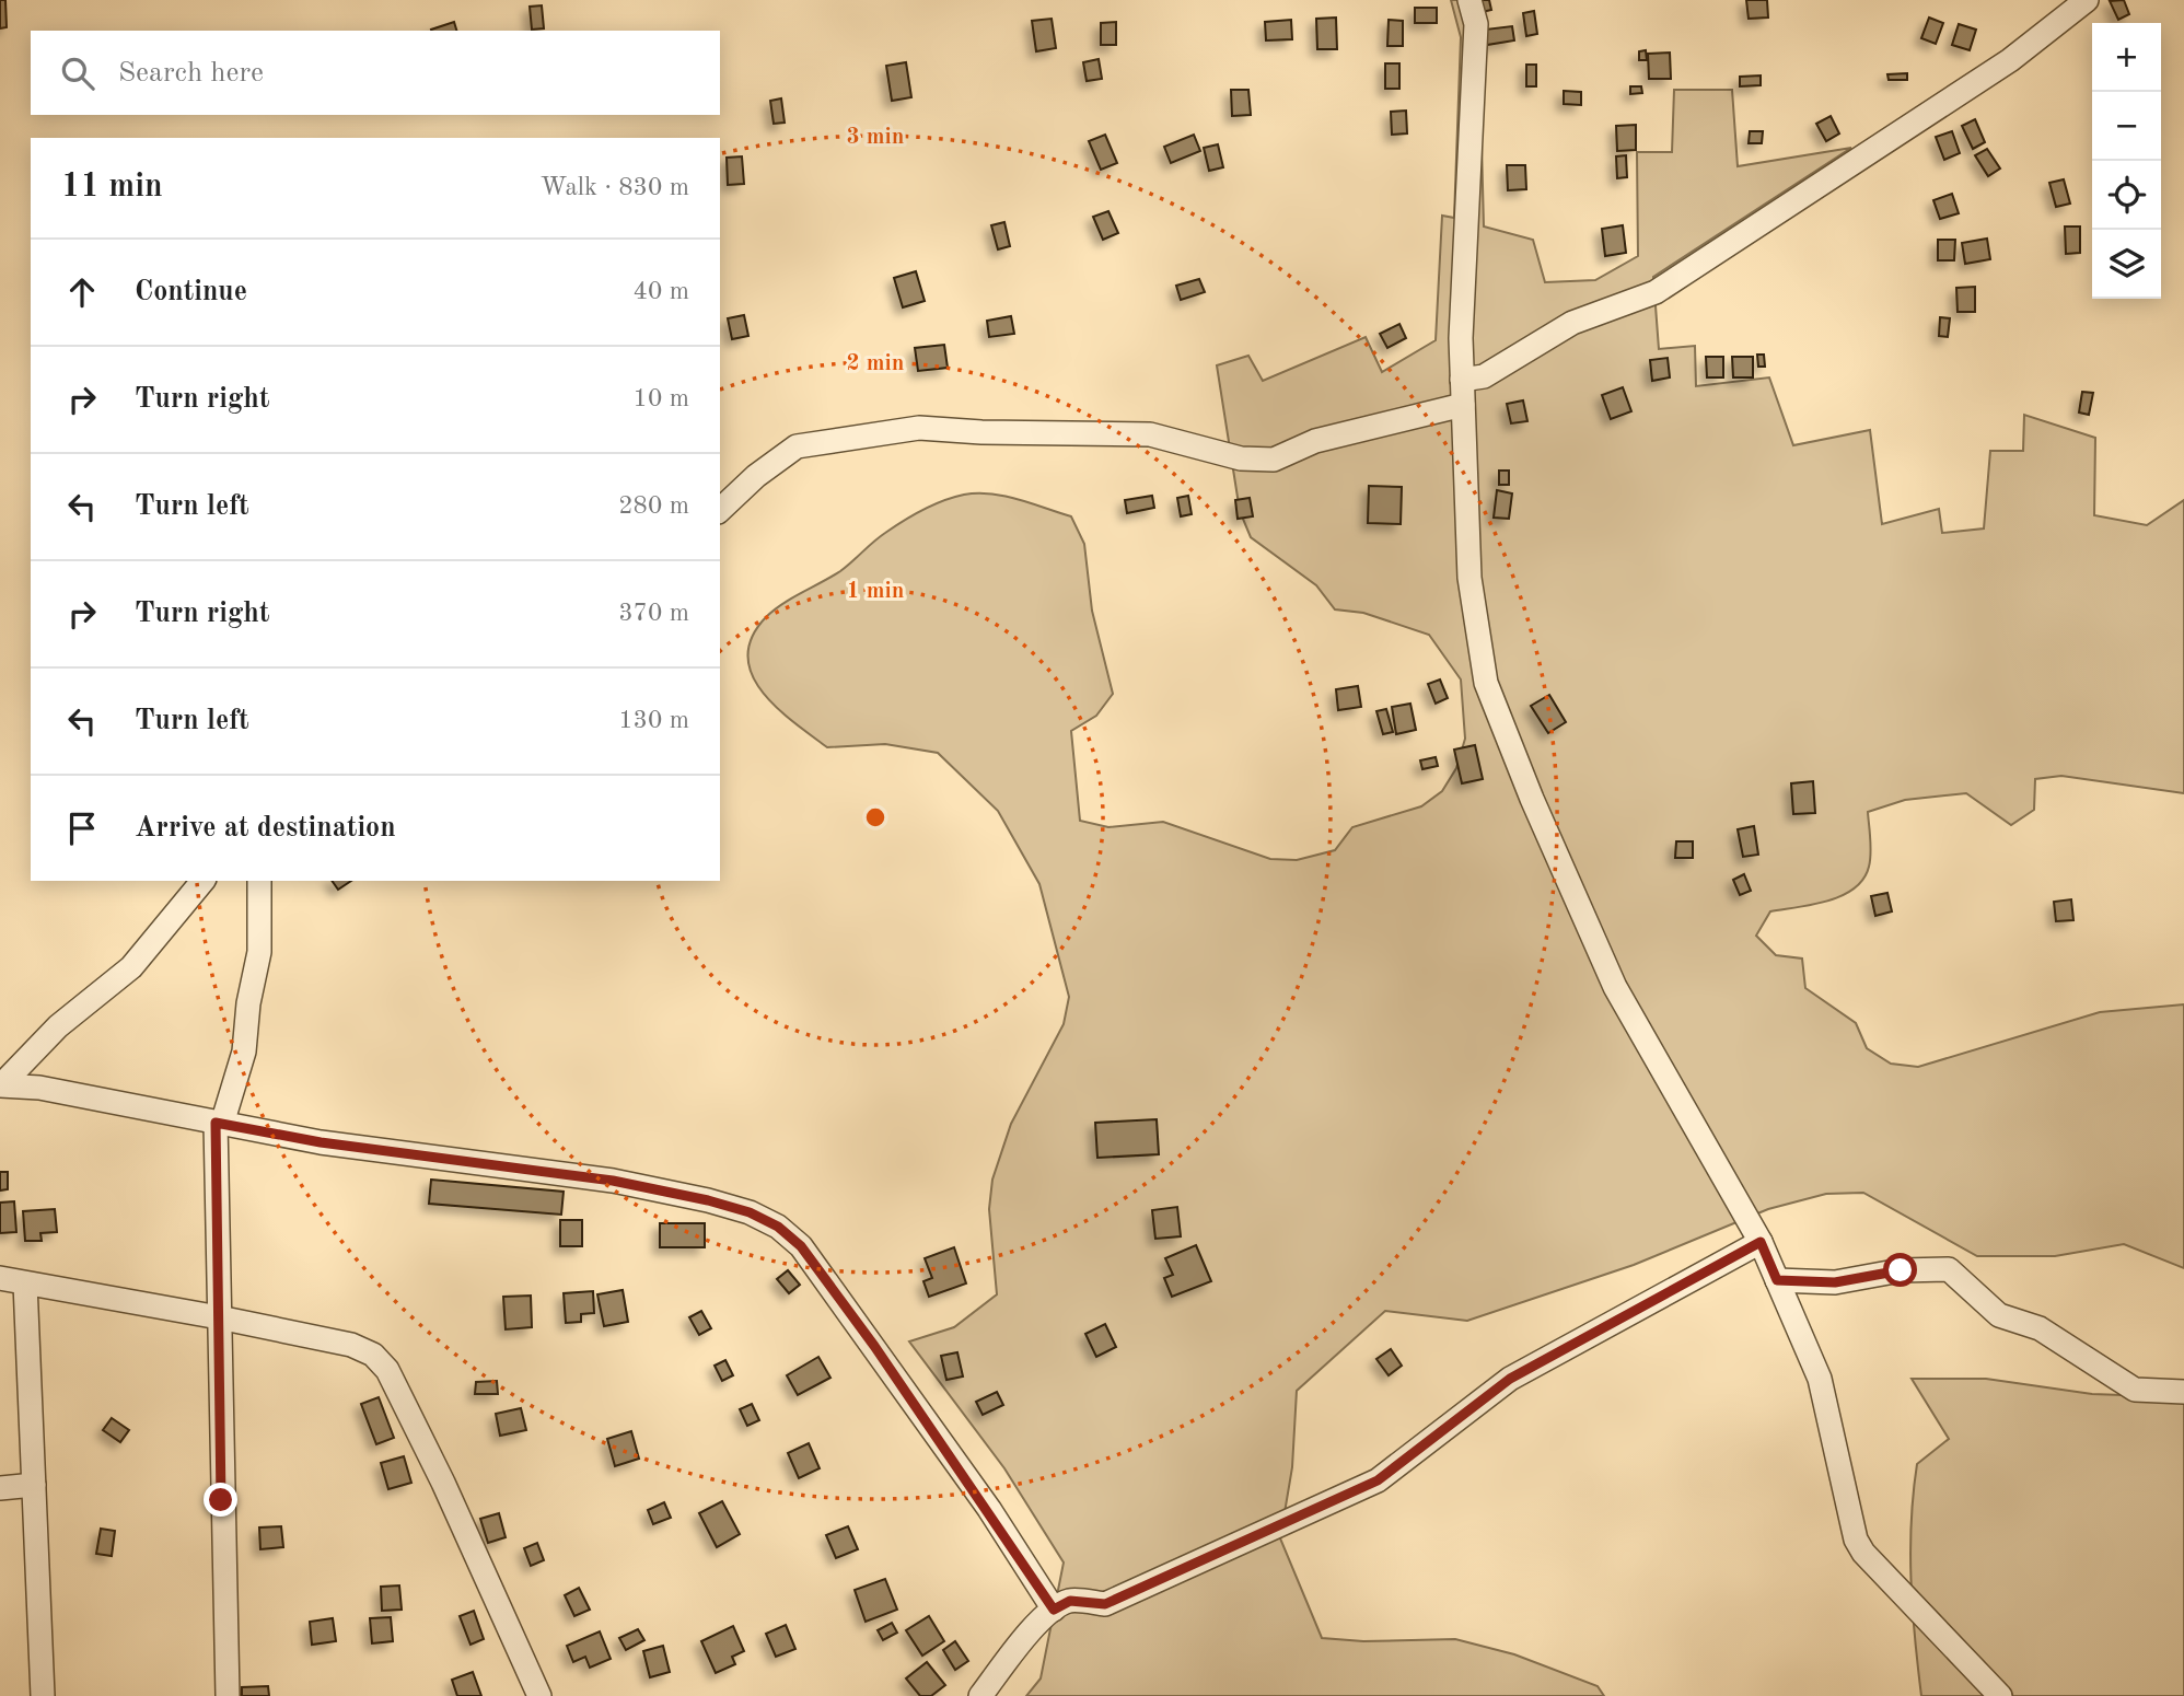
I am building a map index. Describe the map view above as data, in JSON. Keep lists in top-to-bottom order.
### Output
{
  "page": {
    "map_buttons": ["+", "−"],
    "search": "Search here",
    "heading": ["11 min", "Walk · 830 m"],
    "list": [
      ["Continue", "40 m"],
      ["Turn right", "10 m"],
      ["Turn left", "280 m"],
      ["Turn right", "370 m"],
      ["Turn left", "130 m"],
      "Arrive at destination"
    ]
  },
  "rings": ["3 min", "2 min", "1 min"]
}
